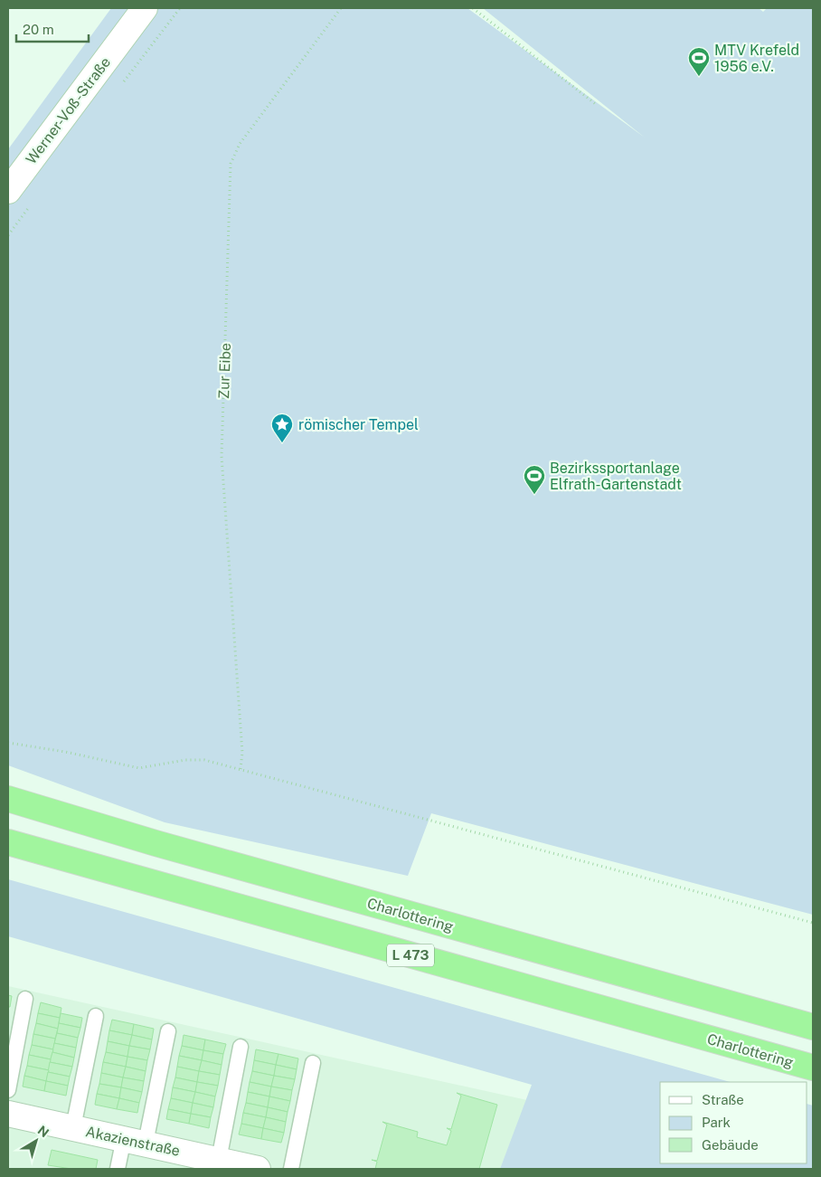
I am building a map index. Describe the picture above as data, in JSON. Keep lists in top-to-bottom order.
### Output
{
  "streets": {
    "highway": ["Charlottering", "L 473"],
    "street": ["Werner-Voß-Straße", "Akazienstraße"],
    "path": ["Zur Eibe"]
  },
  "places": {
    "sports": ["MTV Krefeld 1956 e.V.", "Bezirkssportanlage Elfrath-Gartenstadt"],
    "place": ["römischer Tempel"]
  },
  "legend": ["Straße", "Park", "Gebäude"],
  "scale_bar": "20 m",
  "north": "top right"
}
